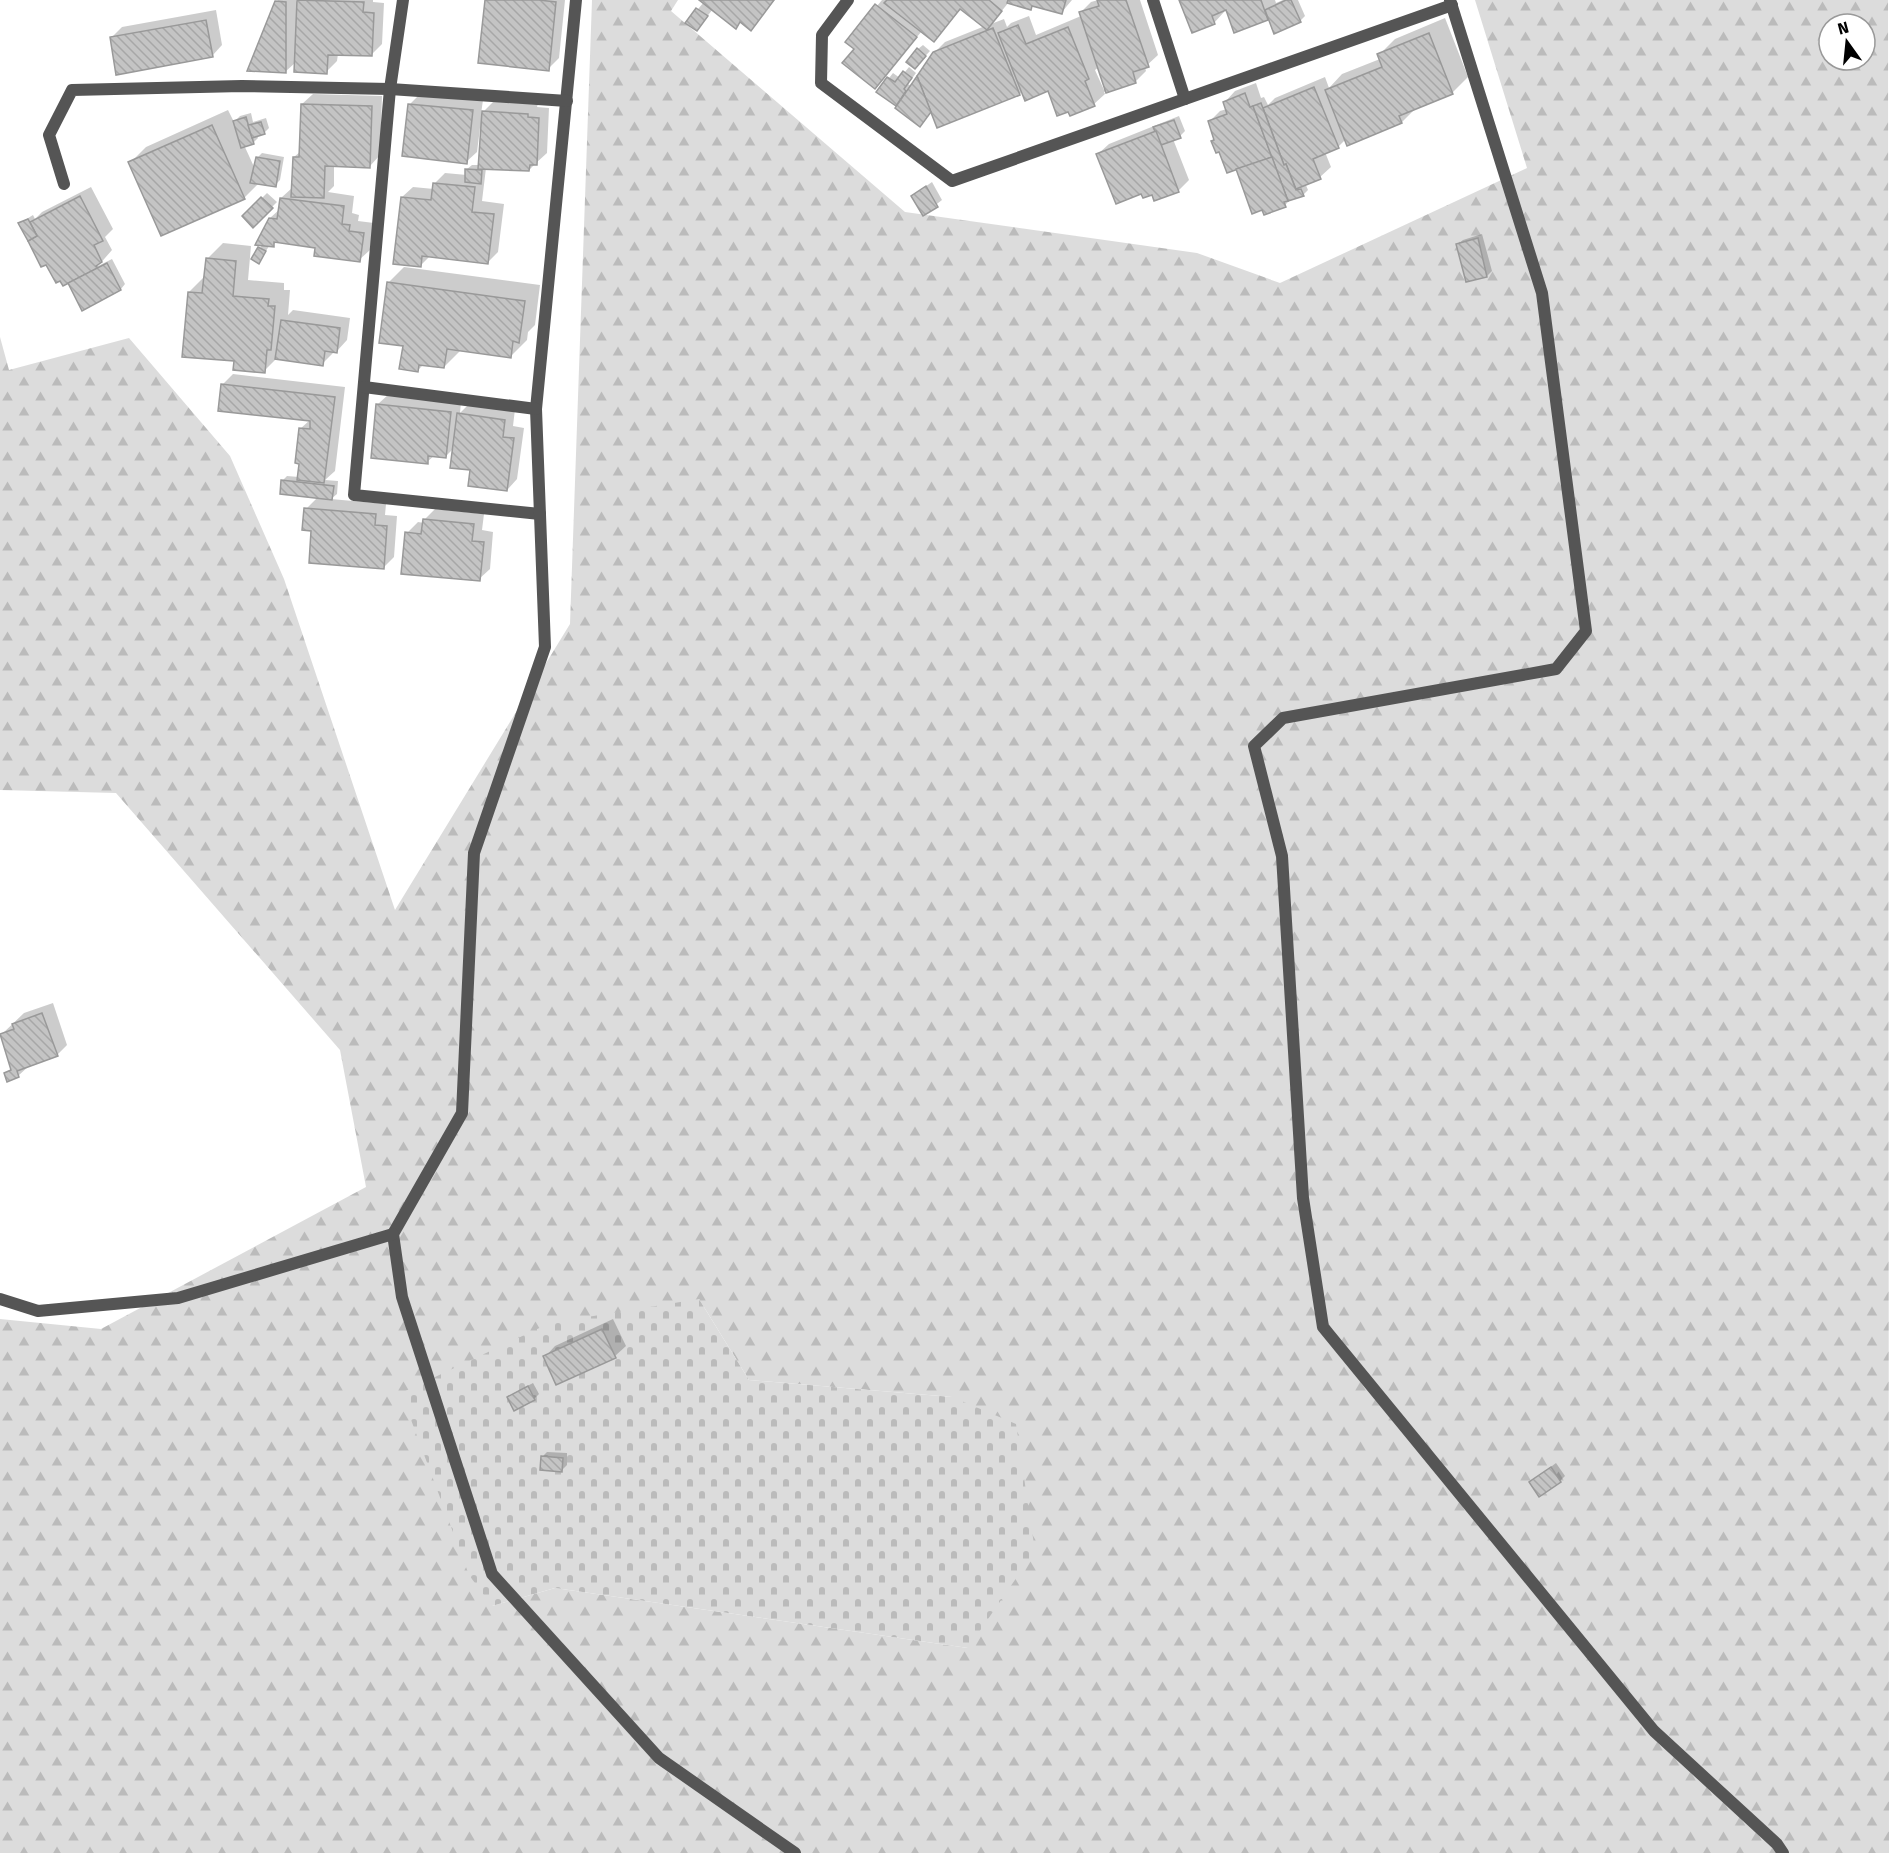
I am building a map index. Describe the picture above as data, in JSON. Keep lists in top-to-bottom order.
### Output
{
  "north": "top"
}
